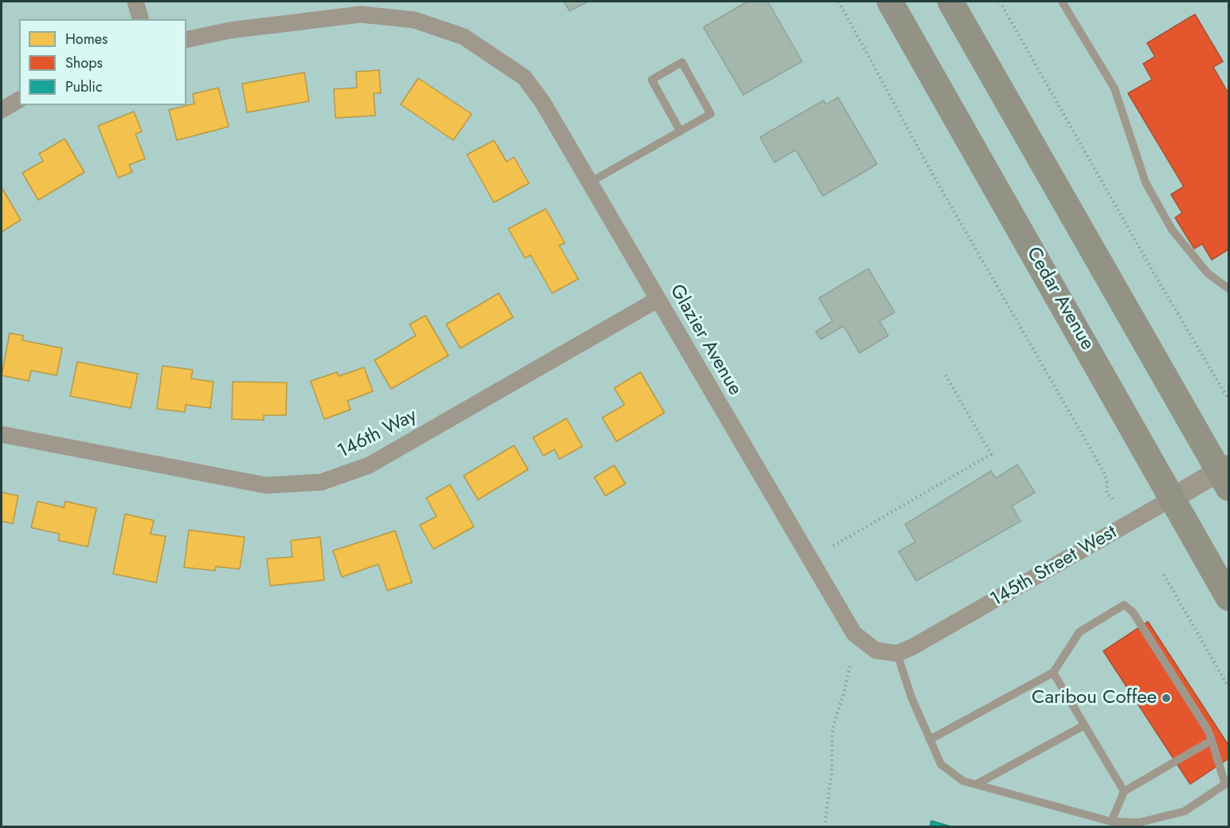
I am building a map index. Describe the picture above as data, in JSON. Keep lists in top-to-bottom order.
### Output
{
  "streets": {
    "highway": ["Cedar Avenue"],
    "street": ["Glazier Avenue", "146th Way", "145th Street West"]
  },
  "crossings": [
    ["Cedar Avenue", "145th Street West"],
    ["Glazier Avenue", "146th Way"],
    ["Glazier Avenue", "145th Street West"]
  ],
  "places": ["Caribou Coffee"],
  "legend": ["Homes", "Shops", "Public"]
}
